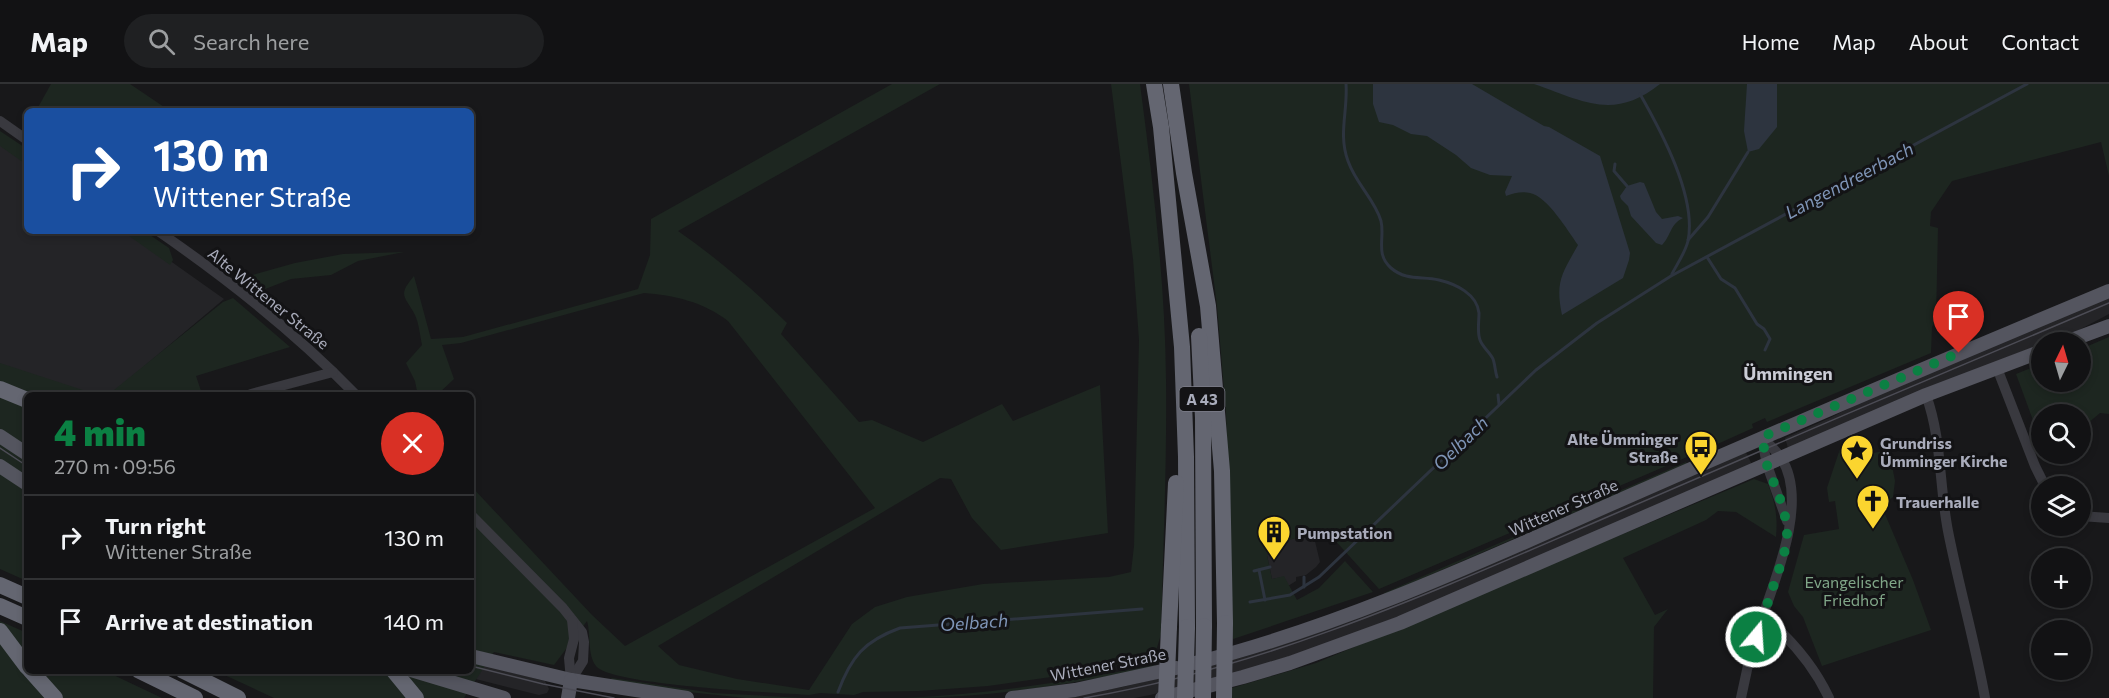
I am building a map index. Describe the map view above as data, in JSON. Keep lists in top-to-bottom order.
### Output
{
  "streets": {
    "highway": ["A 43"],
    "main road": ["Wittener Straße"],
    "street": ["Alte Wittener Straße"]
  },
  "districts": ["Ümmingen"],
  "water": ["Langendreerbach", "Oelbach"],
  "parks": ["Evangelischer Friedhof"],
  "places": {
    "bus stop": ["Alte Ümminger Straße"],
    "place": ["Grundriss Ümminger Kirche"],
    "church": ["Trauerhalle"],
    "building": ["Pumpstation"]
  },
  "north": "top",
  "page": {
    "header": "Map",
    "search": "Search here",
    "nav": [
      "Home",
      "Map",
      "About",
      "Contact"
    ],
    "turn": ["130 m", "Wittener Straße"],
    "map_buttons": ["+", "−"],
    "heading": ["4 min", "270 m · 09:56"],
    "list": [
      {
        "name": "Turn right",
        "note": "Wittener Straße",
        "value": "130 m"
      },
      {
        "name": "Arrive at destination",
        "value": "140 m"
      }
    ]
  }
}
